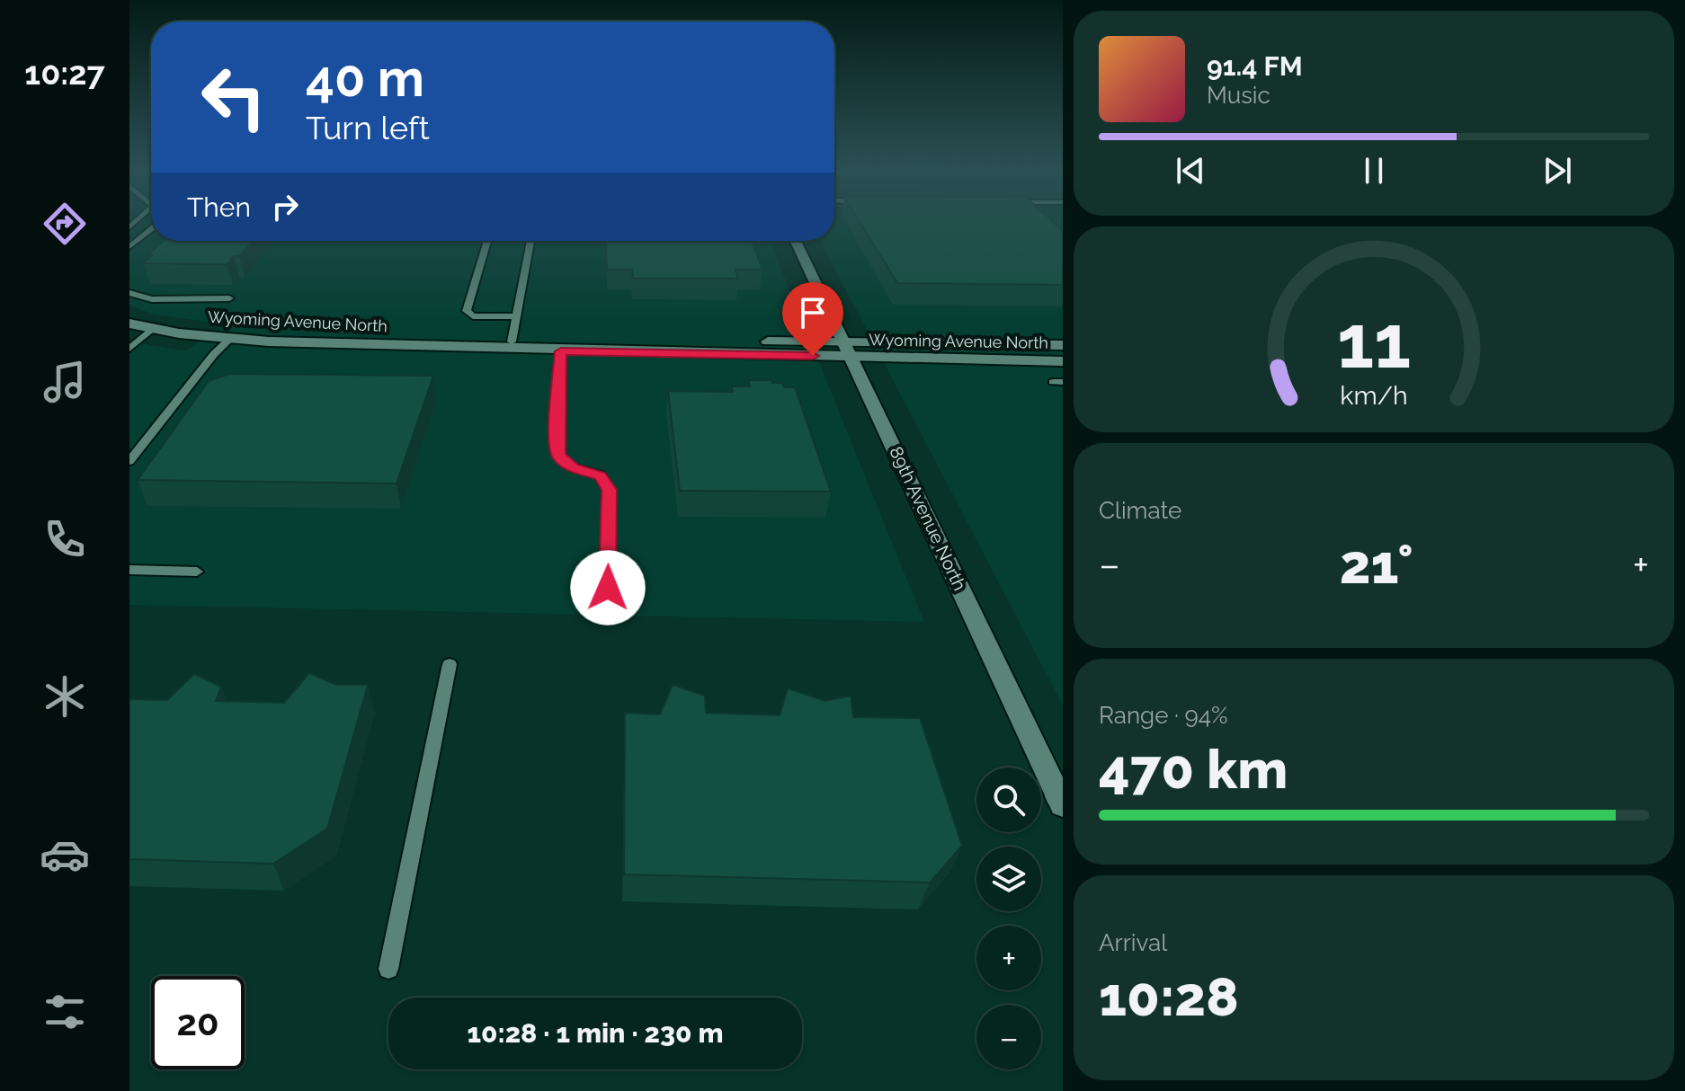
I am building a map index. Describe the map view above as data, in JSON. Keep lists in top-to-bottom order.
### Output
{
  "streets": {
    "street": ["Wyoming Avenue North", "89th Avenue North"]
  },
  "crossings": [
    ["Wyoming Avenue North", "89th Avenue North"]
  ],
  "page": {
    "tabs": "10:27",
    "turn": ["40 m", "Turn left"],
    "song": ["91.4 FM", "Music"],
    "then": "Then",
    "tile": [
      "Climate",
      ["Range · 94%", "470 km"],
      ["Arrival", "10:28"]
    ],
    "heat": ["−", "21°", "+"],
    "map_buttons": ["+", "−"],
    "limit": "20",
    "trip": "10:28 · 1 min · 230 m",
    "gauge": ["11", "km/h"]
  }
}
